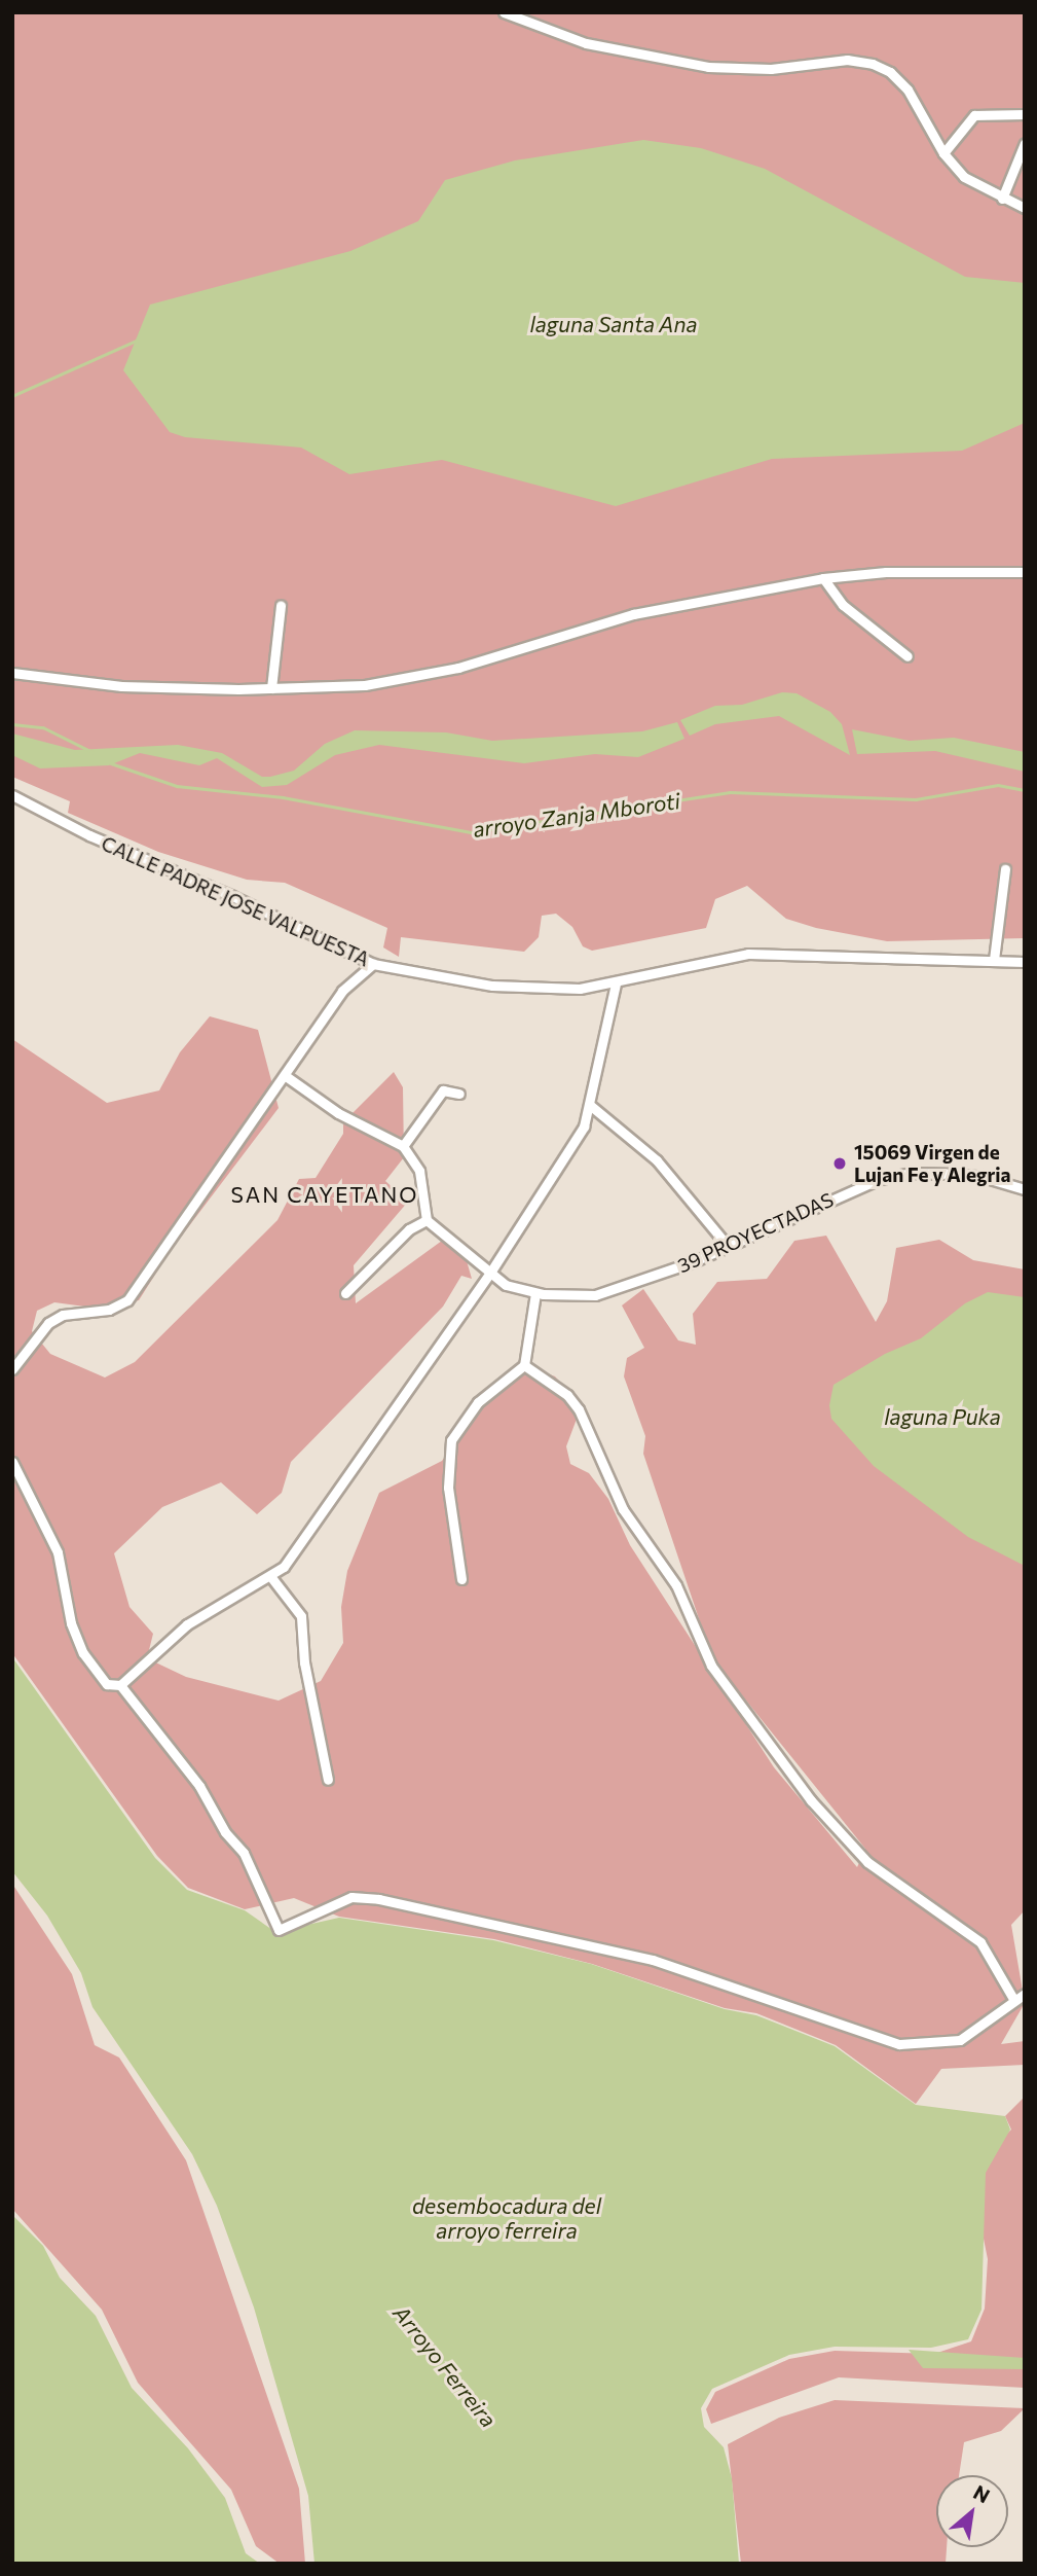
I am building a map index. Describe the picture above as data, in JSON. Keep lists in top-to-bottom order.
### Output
{
  "streets": {
    "street": ["CALLE PADRE JOSE VALPUESTA", "39 PROYECTADAS"]
  },
  "districts": ["SAN CAYETANO"],
  "water": [
    "laguna Santa Ana",
    "arroyo Zanja Mboroti",
    "laguna Puka",
    "desembocadura del arroyo ferreira",
    "Arroyo Ferreira"
  ],
  "places": ["15069 Virgen de Lujan Fe y Alegria"],
  "north": "top right"
}
